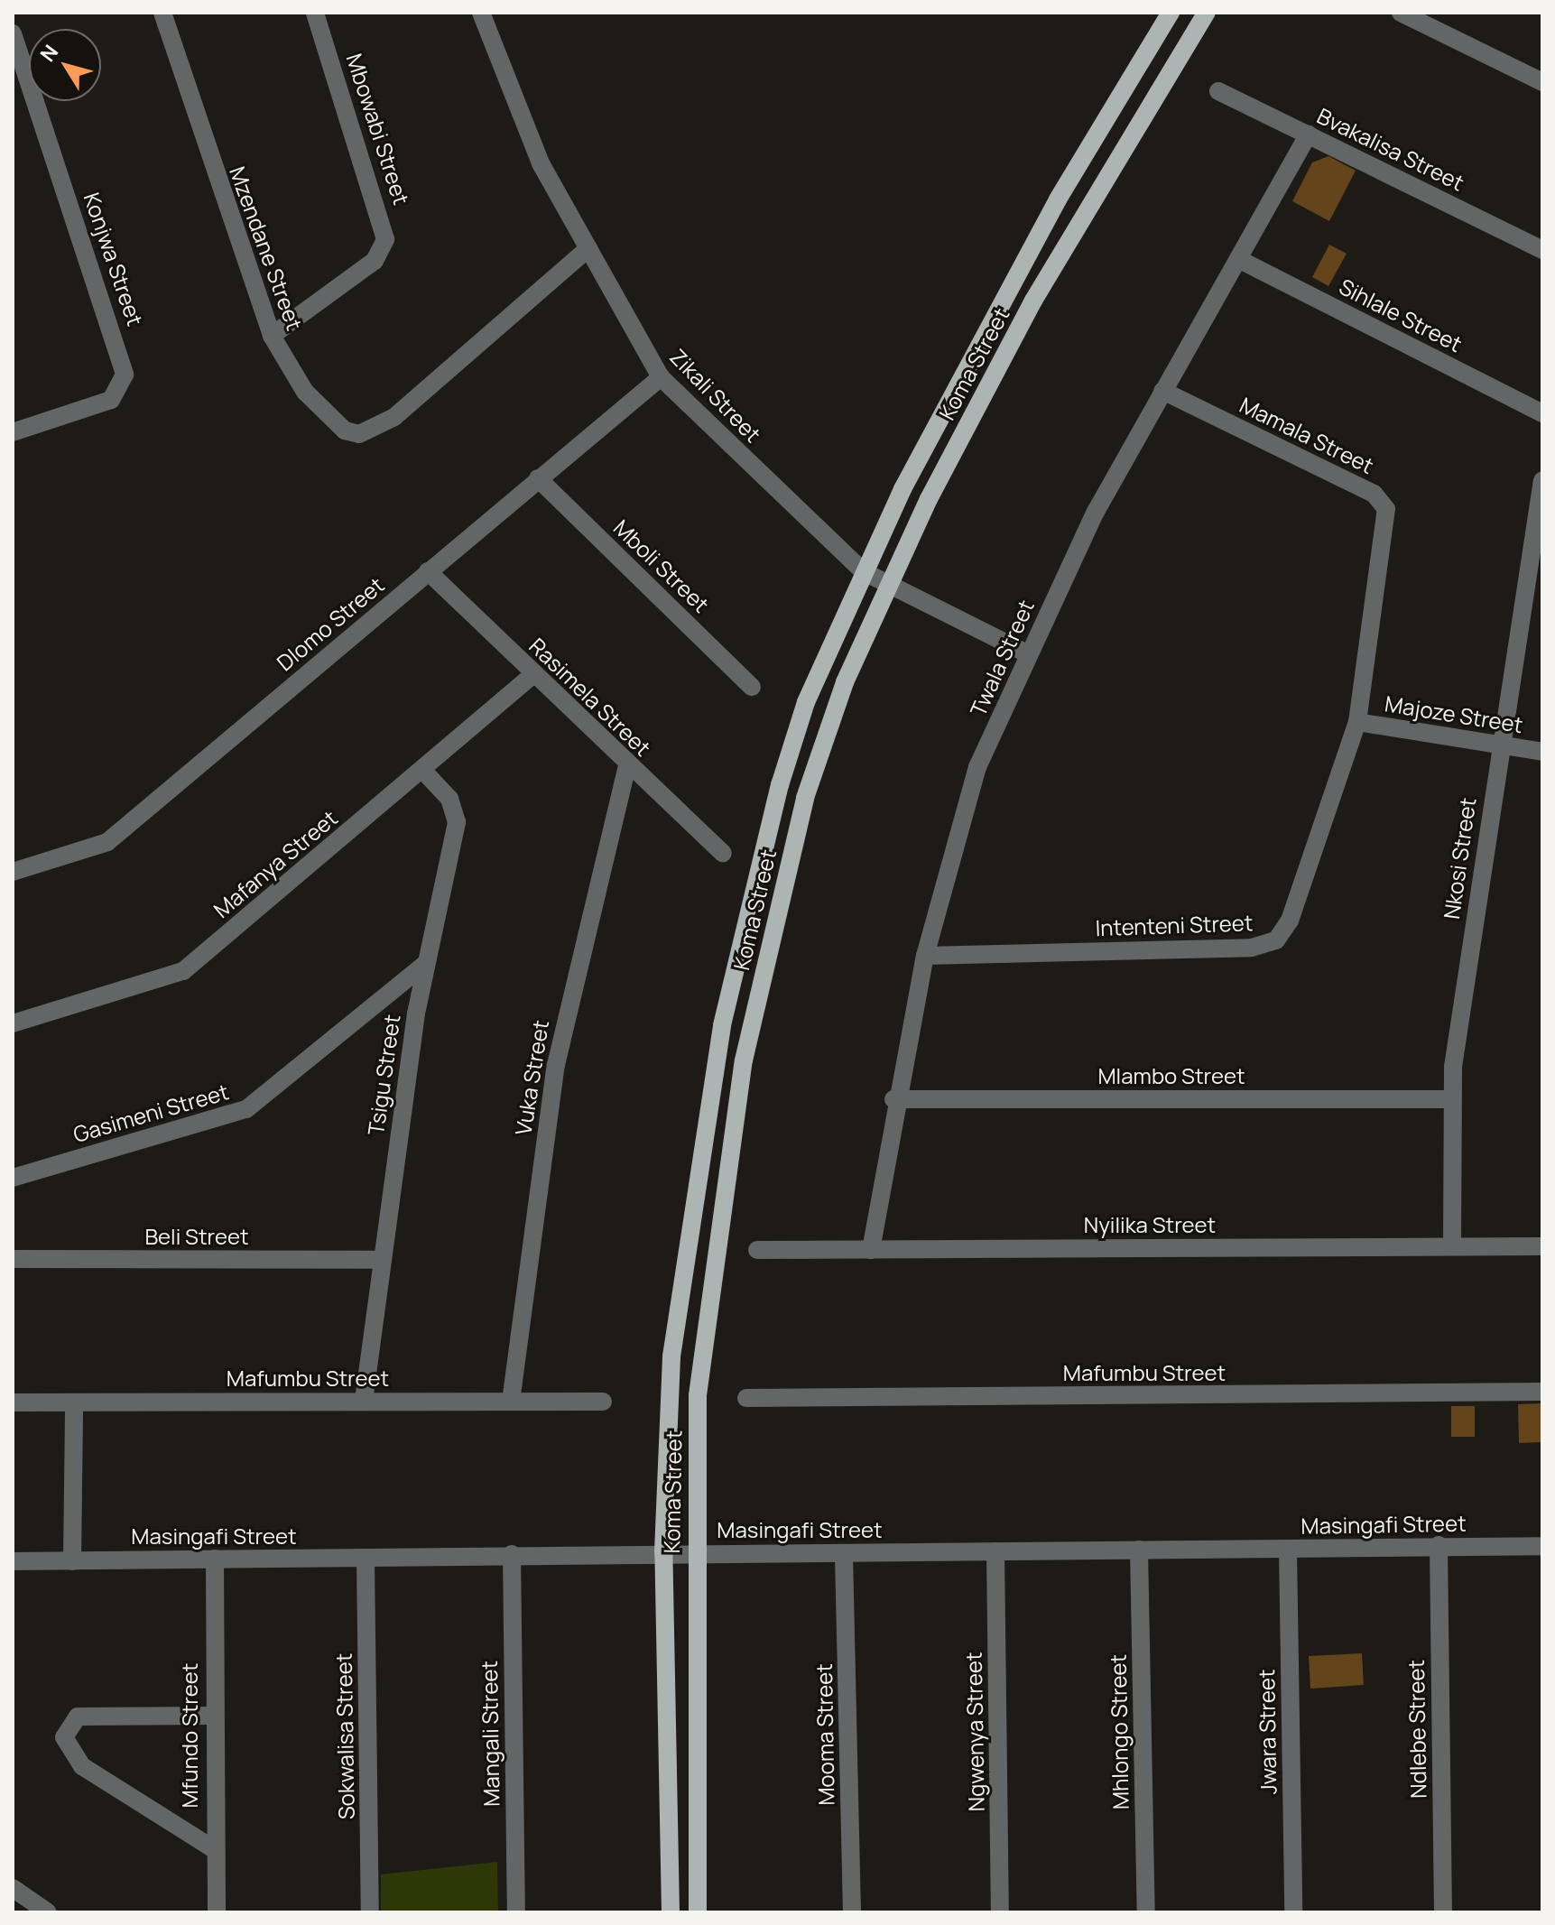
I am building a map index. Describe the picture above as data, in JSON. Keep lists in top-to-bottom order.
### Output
{
  "streets": {
    "main road": ["Koma Street"],
    "street": [
      "Mbowabi Street",
      "Bvakalisa Street",
      "Mzendane Street",
      "Konjwa Street",
      "Sihlale Street",
      "Zikali Street",
      "Mamala Street",
      "Mboli Street",
      "Dlomo Street",
      "Twala Street",
      "Rasimela Street",
      "Majoze Street",
      "Nkosi Street",
      "Mafanya Street",
      "Intenteni Street",
      "Tsigu Street",
      "Mlambo Street",
      "Vuka Street",
      "Gasimeni Street",
      "Nyilika Street",
      "Beli Street",
      "Mafumbu Street",
      "Masingafi Street",
      "Ndlebe Street",
      "Ngwenya Street",
      "Mhlongo Street",
      "Jwara Street",
      "Mangali Street",
      "Mooma Street",
      "Mfundo Street",
      "Sokwalisa Street"
    ]
  },
  "crossings": [
    ["Mbowabi Street", "Mzendane Street"],
    ["Bvakalisa Street", "Twala Street"],
    ["Mzendane Street", "Zikali Street"],
    ["Sihlale Street", "Twala Street"],
    ["Koma Street", "Zikali Street"],
    ["Koma Street", "Masingafi Street"],
    ["Zikali Street", "Dlomo Street"],
    ["Zikali Street", "Twala Street"],
    ["Mamala Street", "Twala Street"],
    ["Mamala Street", "Majoze Street"],
    ["Mamala Street", "Intenteni Street"],
    ["Mboli Street", "Dlomo Street"],
    ["Dlomo Street", "Rasimela Street"],
    ["Twala Street", "Intenteni Street"],
    ["Twala Street", "Mlambo Street"],
    ["Twala Street", "Nyilika Street"],
    ["Rasimela Street", "Mafanya Street"],
    ["Rasimela Street", "Vuka Street"],
    ["Majoze Street", "Nkosi Street"],
    ["Majoze Street", "Intenteni Street"],
    ["Nkosi Street", "Mlambo Street"],
    ["Nkosi Street", "Nyilika Street"],
    ["Mafanya Street", "Tsigu Street"],
    ["Tsigu Street", "Gasimeni Street"],
    ["Tsigu Street", "Beli Street"],
    ["Tsigu Street", "Mafumbu Street"],
    ["Vuka Street", "Mafumbu Street"],
    ["Masingafi Street", "Ndlebe Street"],
    ["Masingafi Street", "Ngwenya Street"],
    ["Masingafi Street", "Mhlongo Street"],
    ["Masingafi Street", "Jwara Street"],
    ["Masingafi Street", "Mangali Street"],
    ["Masingafi Street", "Mooma Street"],
    ["Masingafi Street", "Mfundo Street"],
    ["Masingafi Street", "Sokwalisa Street"]
  ],
  "north": "top left"
}
